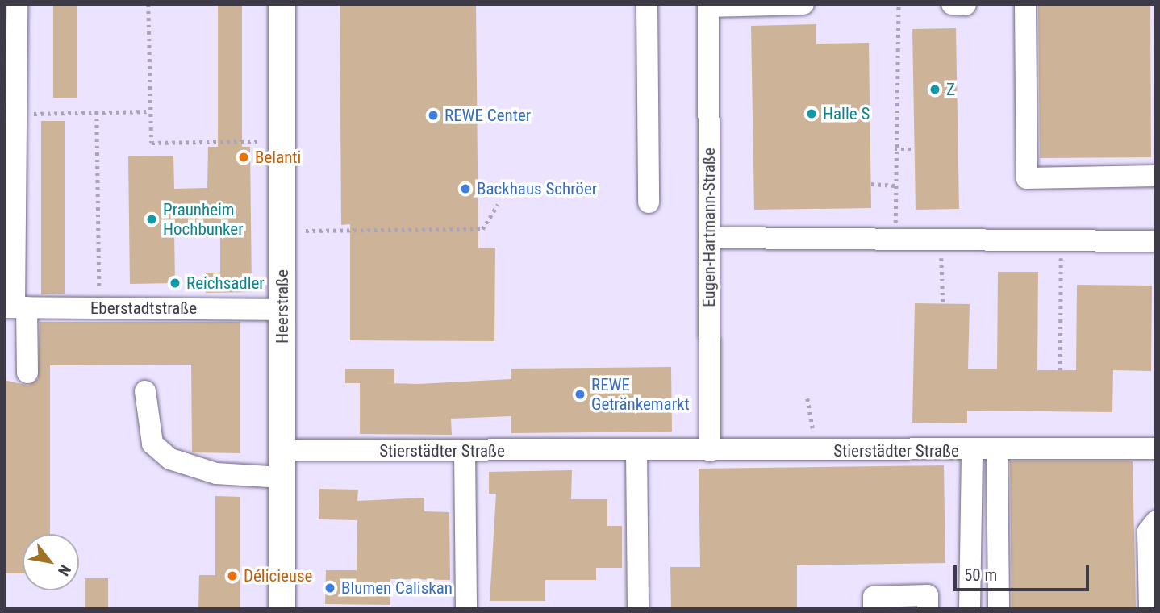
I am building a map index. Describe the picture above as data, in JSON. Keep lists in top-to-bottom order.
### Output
{
  "streets": {
    "main road": ["Heerstraße"],
    "street": ["Eugen-Hartmann-Straße", "Eberstadtstraße", "Stierstädter Straße"]
  },
  "crossings": [
    ["Eugen-Hartmann-Straße", "Stierstädter Straße"],
    ["Heerstraße", "Eberstadtstraße"],
    ["Heerstraße", "Stierstädter Straße"]
  ],
  "places": [
    "Z",
    "Halle S",
    "REWE Center",
    "Belanti",
    "Backhaus Schröer",
    "Praunheim Hochbunker",
    "Reichsadler",
    "REWE Getränkemarkt",
    "Délicieuse",
    "Blumen Caliskan"
  ],
  "scale_bar": "50 m",
  "north": "bottom right"
}
